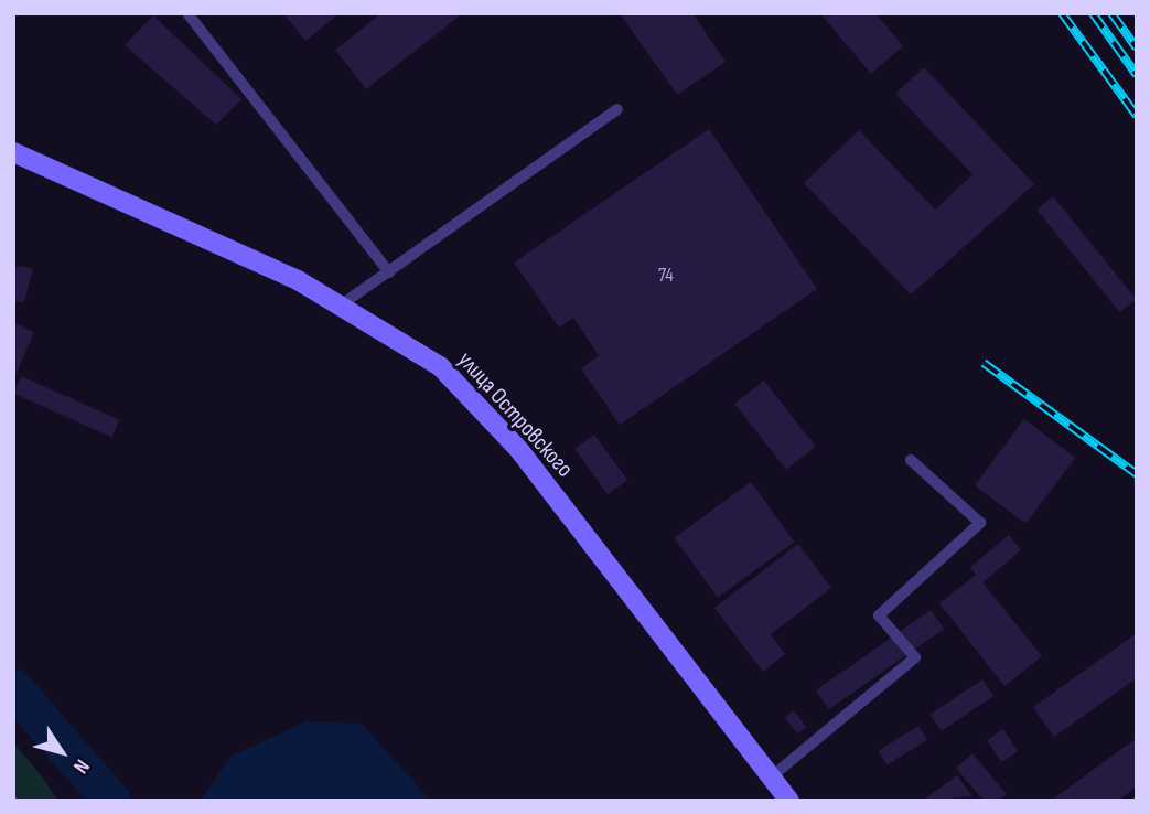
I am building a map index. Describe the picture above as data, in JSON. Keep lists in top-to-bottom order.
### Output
{
  "streets": {
    "street": ["улица Островского"]
  },
  "house_numbers": ["74"],
  "north": "bottom right"
}
